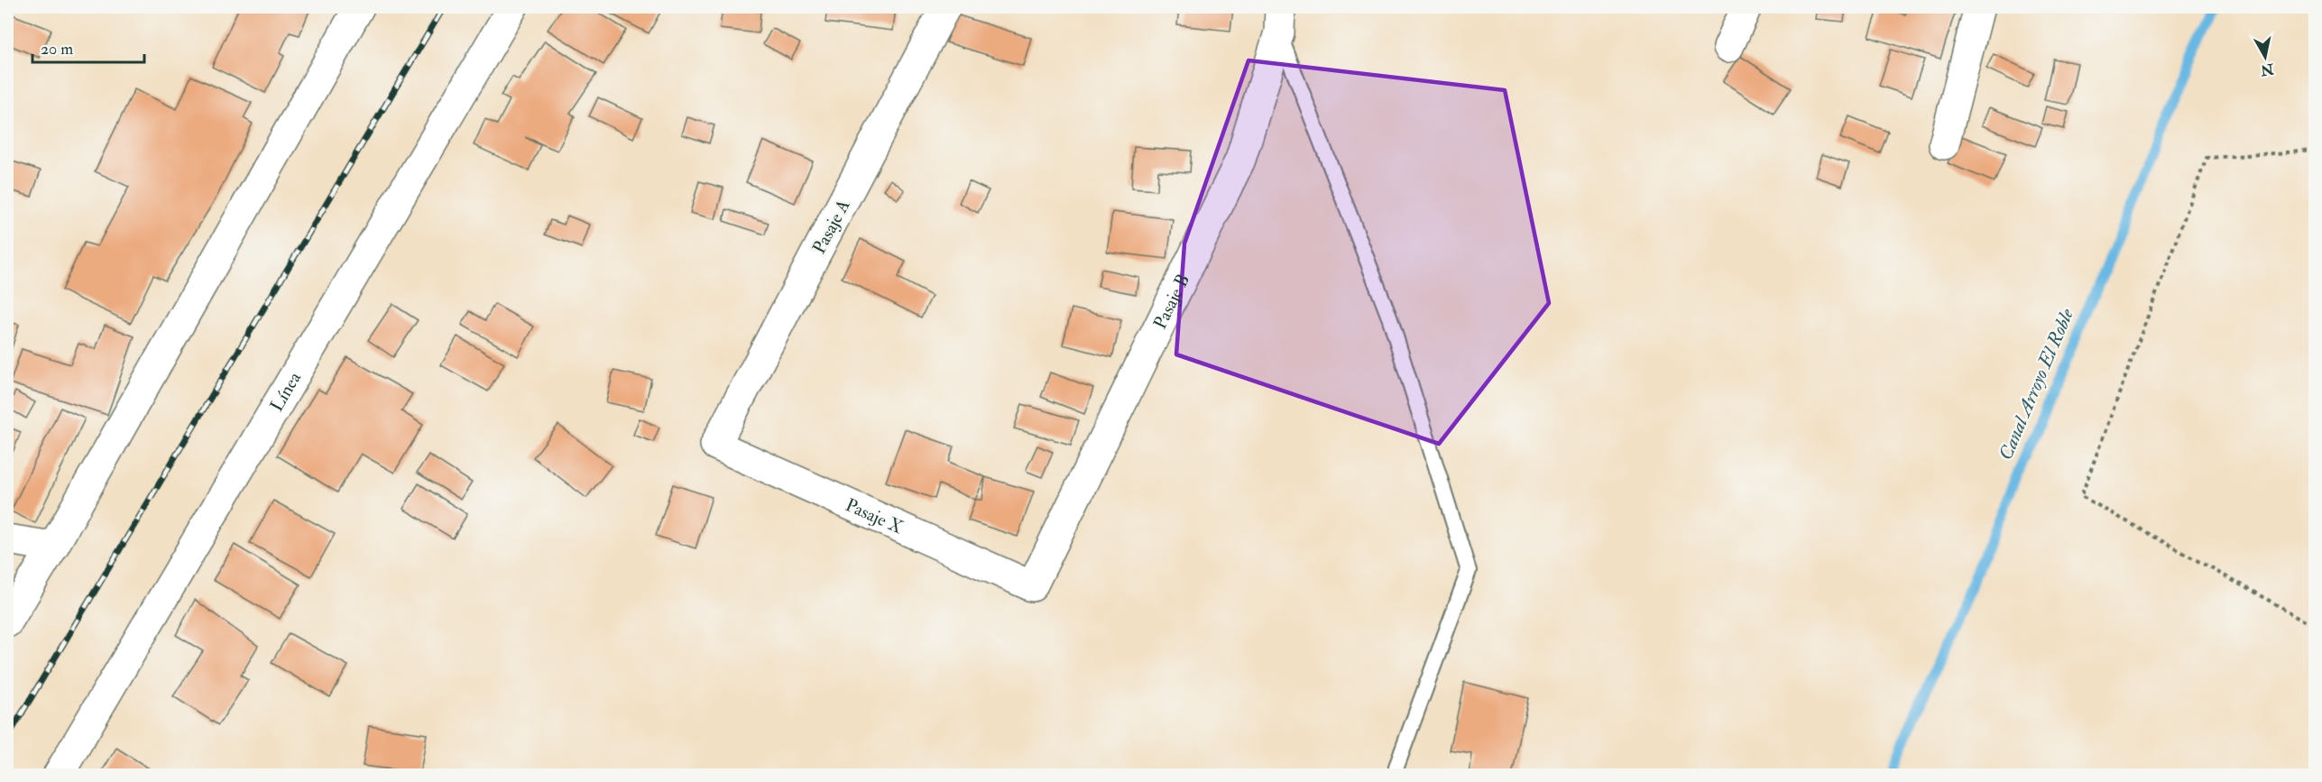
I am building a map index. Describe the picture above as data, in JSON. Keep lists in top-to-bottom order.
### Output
{
  "streets": {
    "street": [
      "Pasaje A",
      "Pasaje B",
      "Línea",
      "Pasaje X"
    ]
  },
  "crossings": [
    ["Pasaje A", "Pasaje X"],
    ["Pasaje B", "Pasaje X"]
  ],
  "water": ["Canal Arroyo El Roble"],
  "scale_bar": "20 m",
  "north": "bottom"
}
